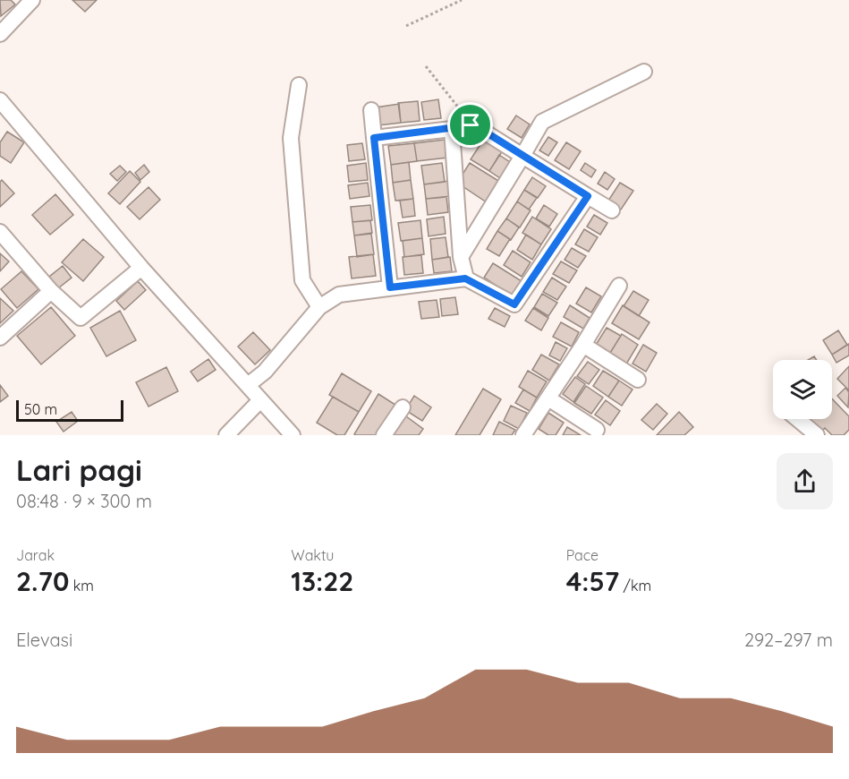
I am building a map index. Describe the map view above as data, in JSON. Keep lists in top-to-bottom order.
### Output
{
  "scale_bar": "50 m",
  "page": {
    "scale": "50 m",
    "heading": ["Lari pagi", "08:48 · 9 × 300 m"],
    "stats": [
      ["Jarak", "2.70 km"],
      ["Waktu", "13:22"],
      ["Pace", "4:57 /km"]
    ],
    "chart": ["Elevasi", "292–297 m"]
  }
}
